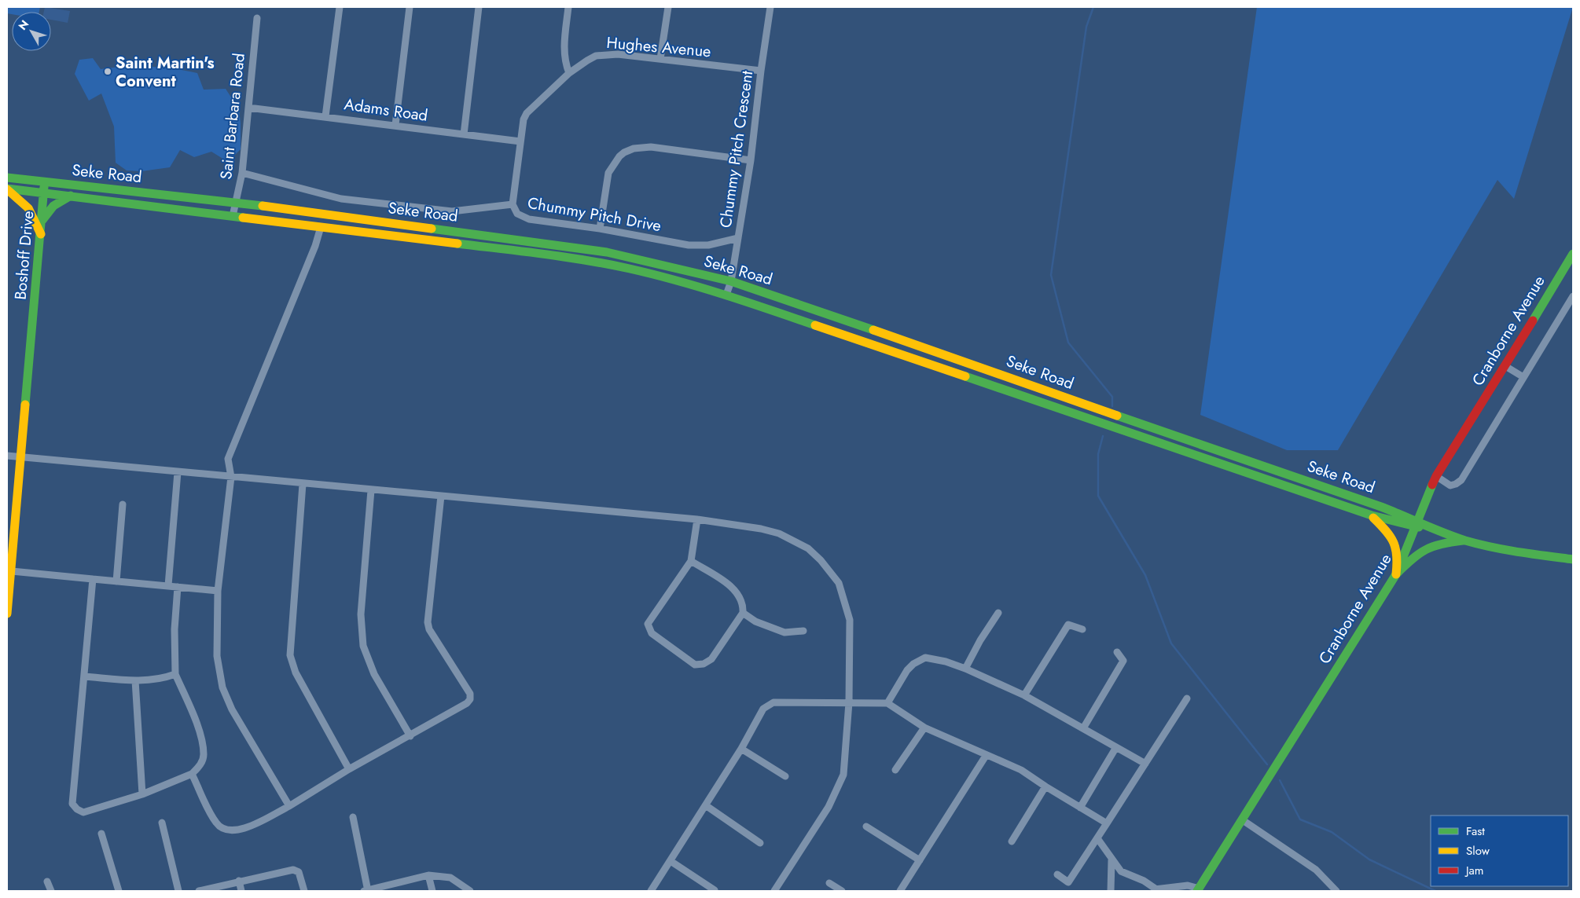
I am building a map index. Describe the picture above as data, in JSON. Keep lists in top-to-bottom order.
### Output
{
  "streets": {
    "main road": ["Seke Road", "Boshoff Drive", "Cranborne Avenue"],
    "street": [
      "Hughes Avenue",
      "Adams Road",
      "Saint Barbara Road",
      "Chummy Pitch Crescent",
      "Chummy Pitch Drive"
    ]
  },
  "crossings": [
    ["Hughes Avenue", "Adams Road"],
    ["Hughes Avenue", "Chummy Pitch Crescent"],
    ["Hughes Avenue", "Chummy Pitch Drive"],
    ["Adams Road", "Saint Barbara Road"],
    ["Saint Barbara Road", "Seke Road"],
    ["Saint Barbara Road", "Chummy Pitch Drive"],
    ["Chummy Pitch Crescent", "Seke Road"],
    ["Chummy Pitch Crescent", "Chummy Pitch Drive"],
    ["Seke Road", "Boshoff Drive"],
    ["Seke Road", "Cranborne Avenue"]
  ],
  "places": ["Saint Martin's Convent"],
  "legend": ["Fast", "Slow", "Jam"],
  "north": "top left"
}
